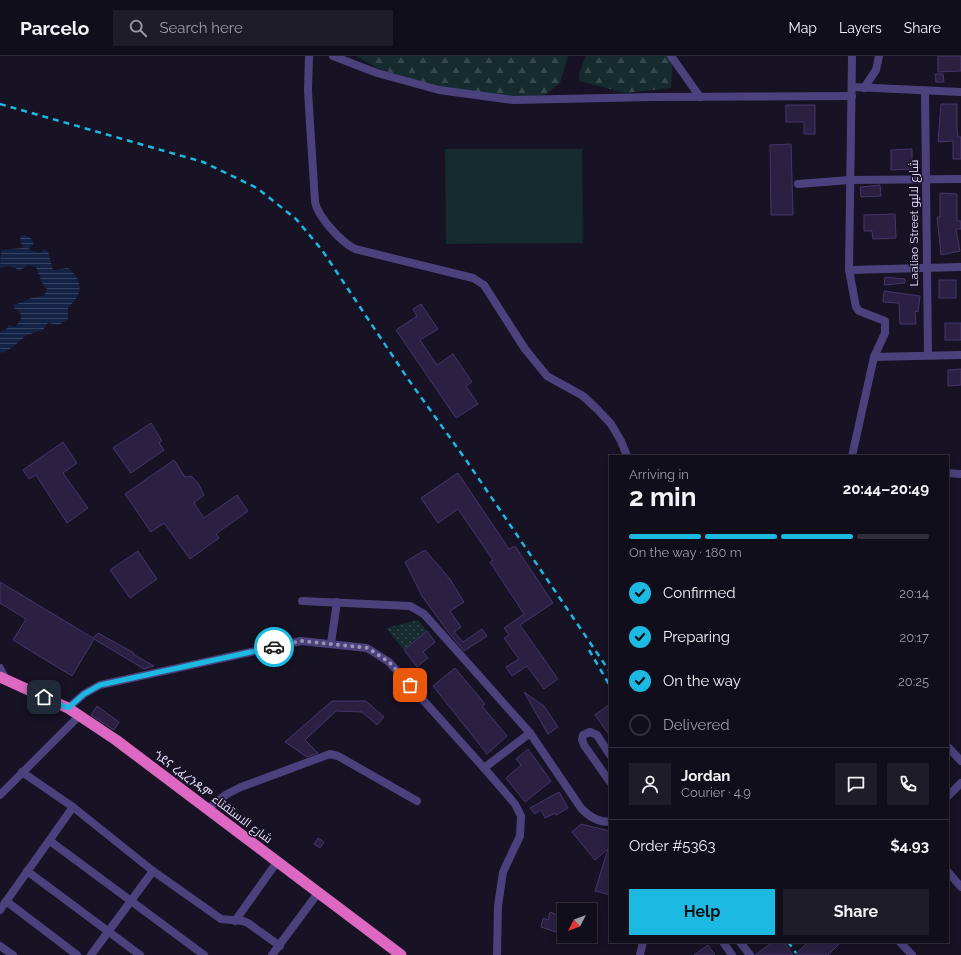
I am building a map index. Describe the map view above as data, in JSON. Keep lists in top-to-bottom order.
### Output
{
  "streets": {
    "highway": ["ጎደና ረፈረንዱም شارع الاستقتاء"],
    "street": ["Laaliao Street شارع لاليو"]
  },
  "north": "bottom left",
  "page": {
    "header": "Parcelo",
    "search": "Search here",
    "nav": ["Map", "Layers", "Share"],
    "heading": ["2 min", "Arriving in", "20:44–20:49"],
    "panel": [
      "Jordan",
      "Courier · 4.9",
      "Order #5363",
      "$4.93"
    ],
    "bar": "On the way · 180 m",
    "list": [
      ["Confirmed", "20:14"],
      ["Preparing", "20:17"],
      ["On the way", "20:25"],
      "Delivered"
    ],
    "buttons": ["Help", "Share"]
  }
}
